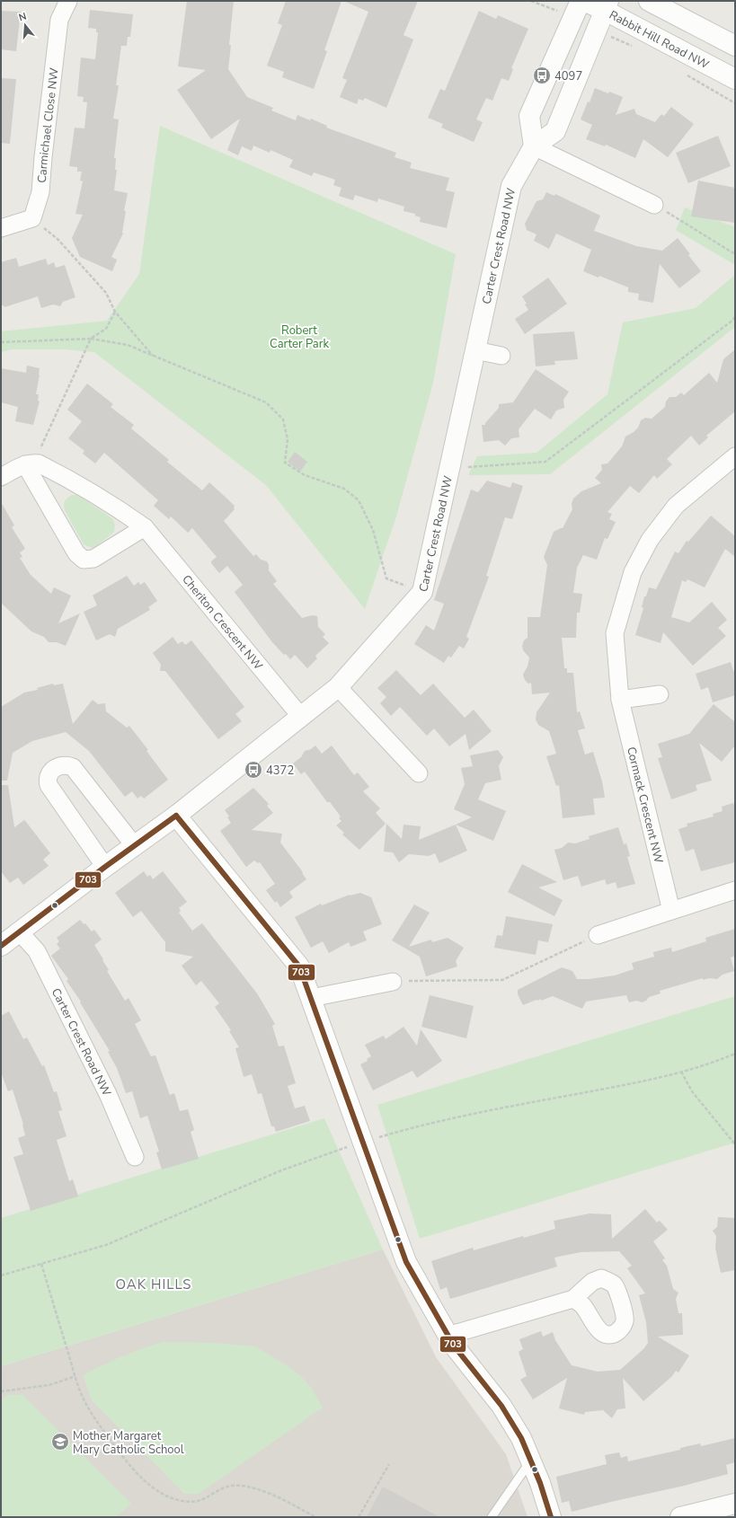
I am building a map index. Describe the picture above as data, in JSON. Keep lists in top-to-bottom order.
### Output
{
  "streets": {
    "street": [
      "Rabbit Hill Road NW",
      "Carmichael Close NW",
      "Carter Crest Road NW",
      "Cheriton Crescent NW",
      "Cormack Crescent NW"
    ]
  },
  "crossings": [
    ["Rabbit Hill Road NW", "Carter Crest Road NW"],
    ["Carter Crest Road NW", "Cheriton Crescent NW"]
  ],
  "districts": ["OAK HILLS"],
  "parks": ["Robert Carter Park"],
  "places": {
    "bus stop": ["4097", "4372"],
    "school or university": ["Mother Margaret Mary Catholic School"]
  },
  "lines": ["transit line 703"],
  "north": "top"
}
